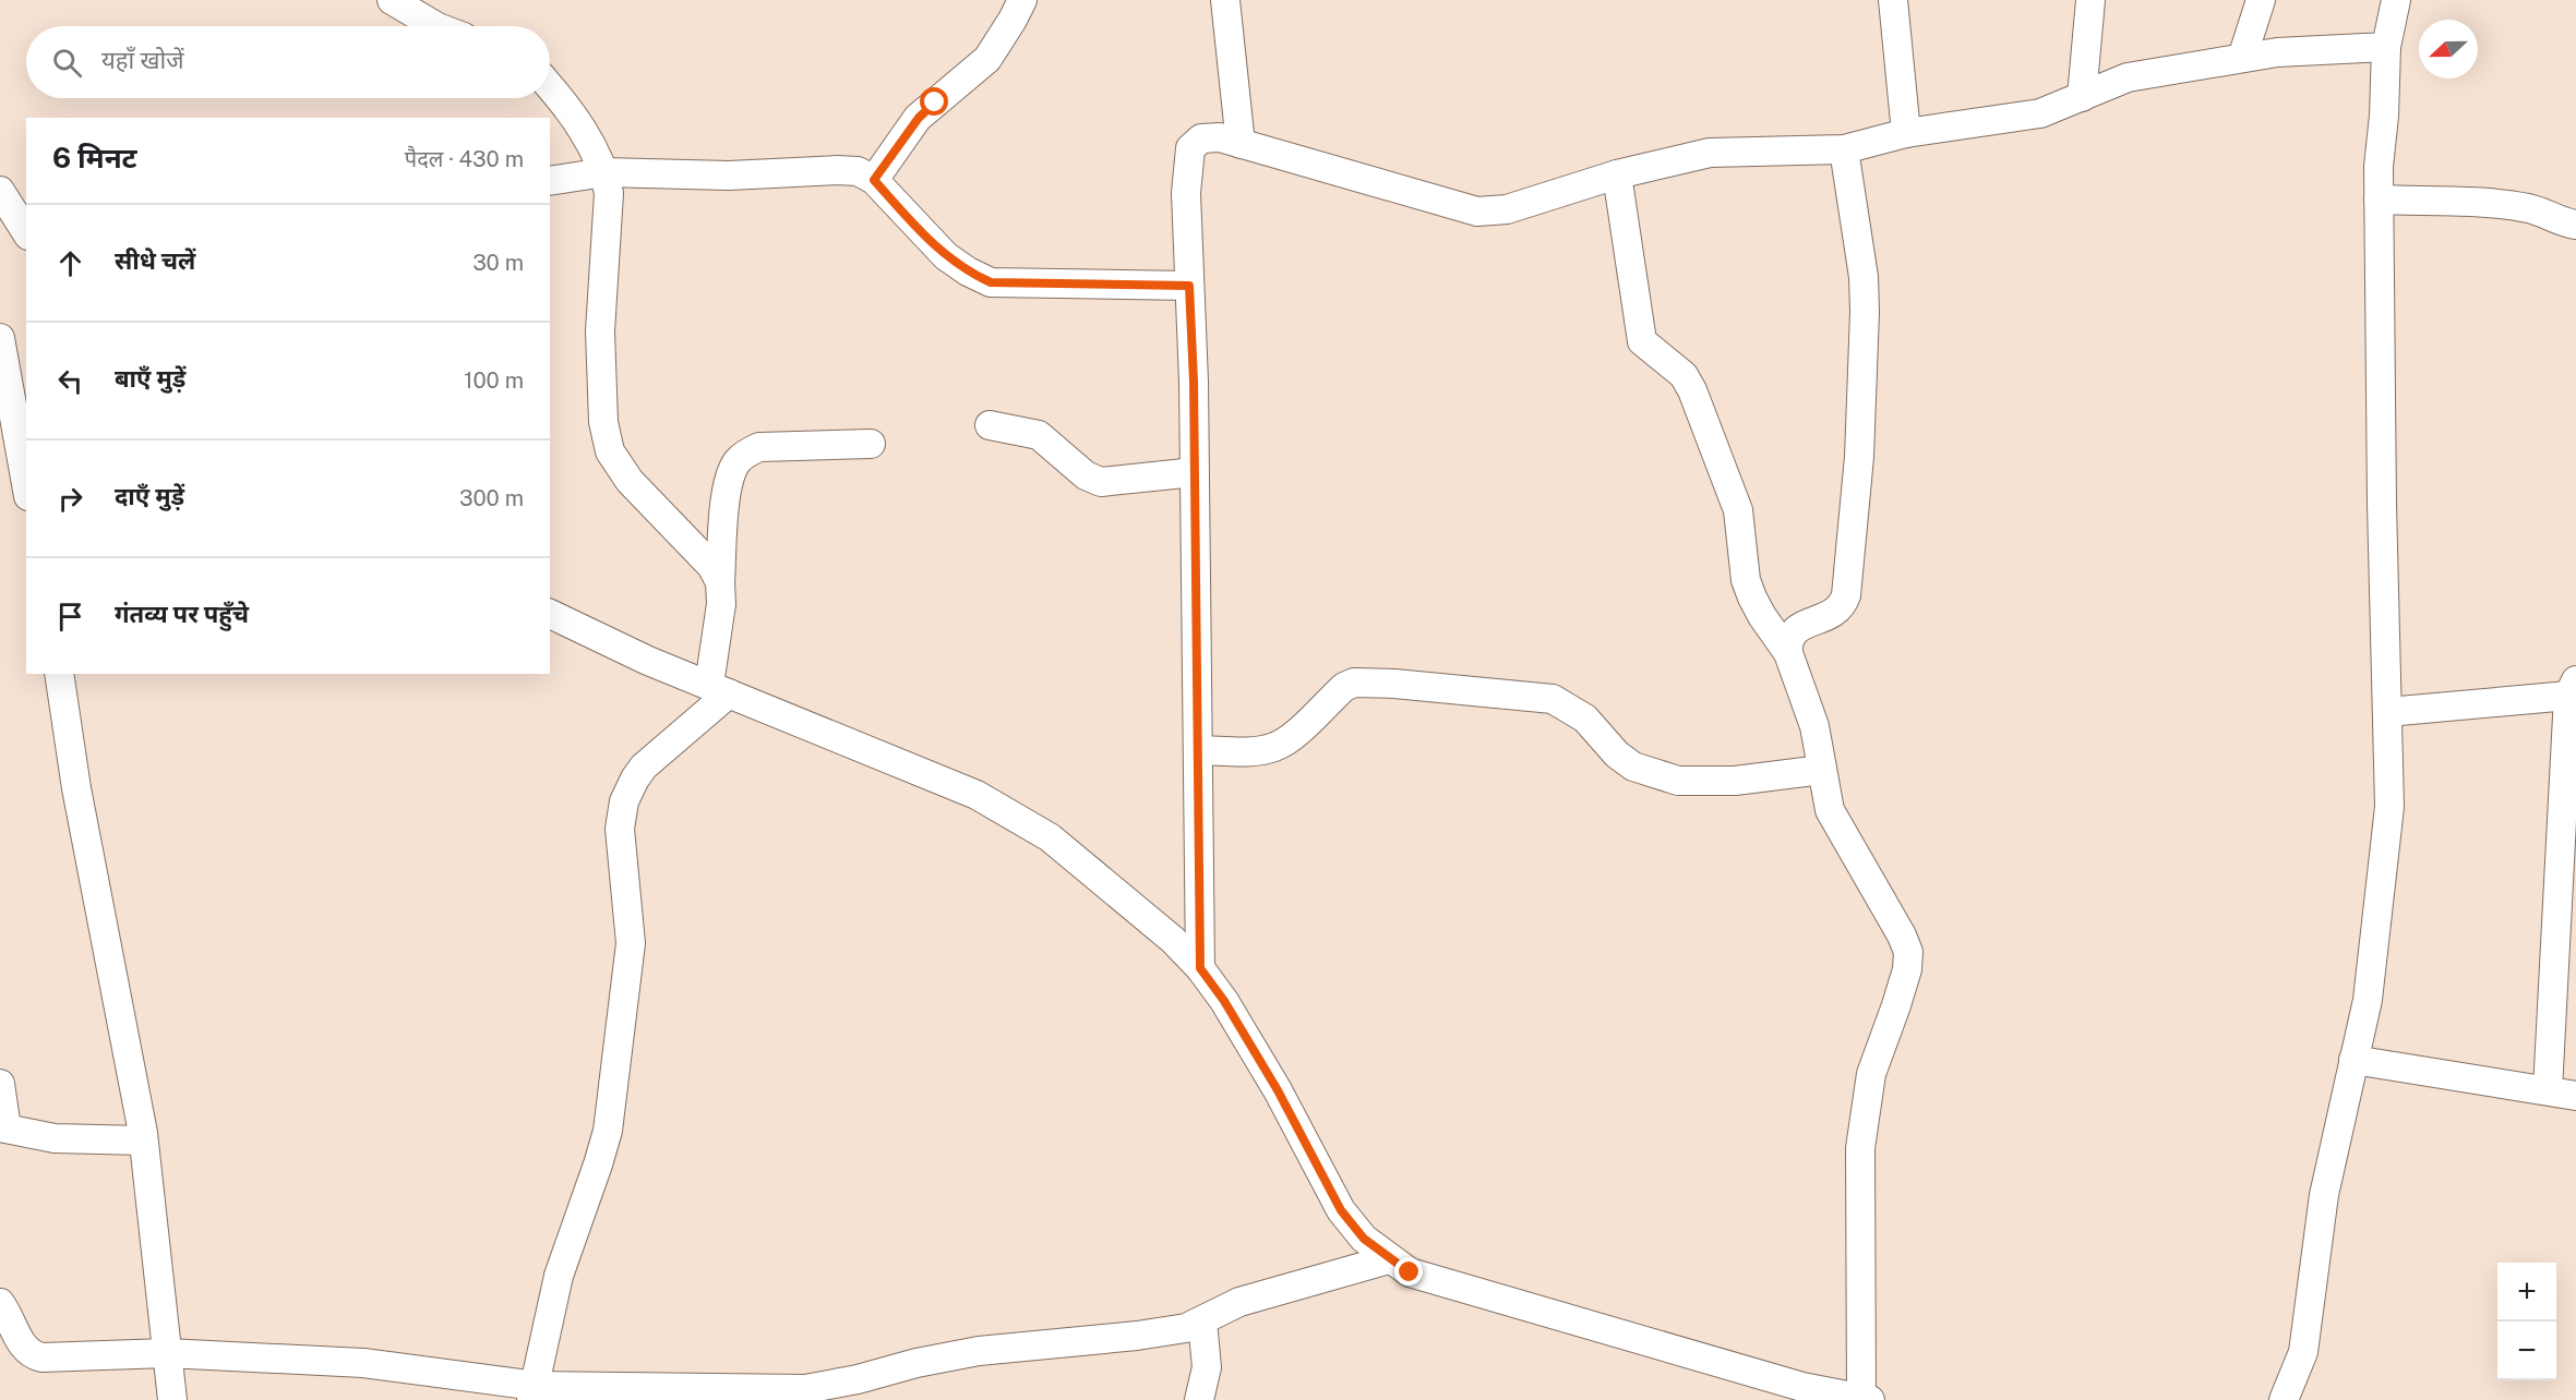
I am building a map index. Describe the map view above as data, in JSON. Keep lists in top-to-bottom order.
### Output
{
  "north": "left",
  "page": {
    "search": "यहाँ खोजें",
    "heading": ["6 मिनट", "पैदल · 430 m"],
    "list": [
      ["सीधे चलें", "30 m"],
      ["बाएँ मुड़ें", "100 m"],
      ["दाएँ मुड़ें", "300 m"],
      "गंतव्य पर पहुँचे"
    ],
    "map_buttons": ["+", "−"]
  }
}
